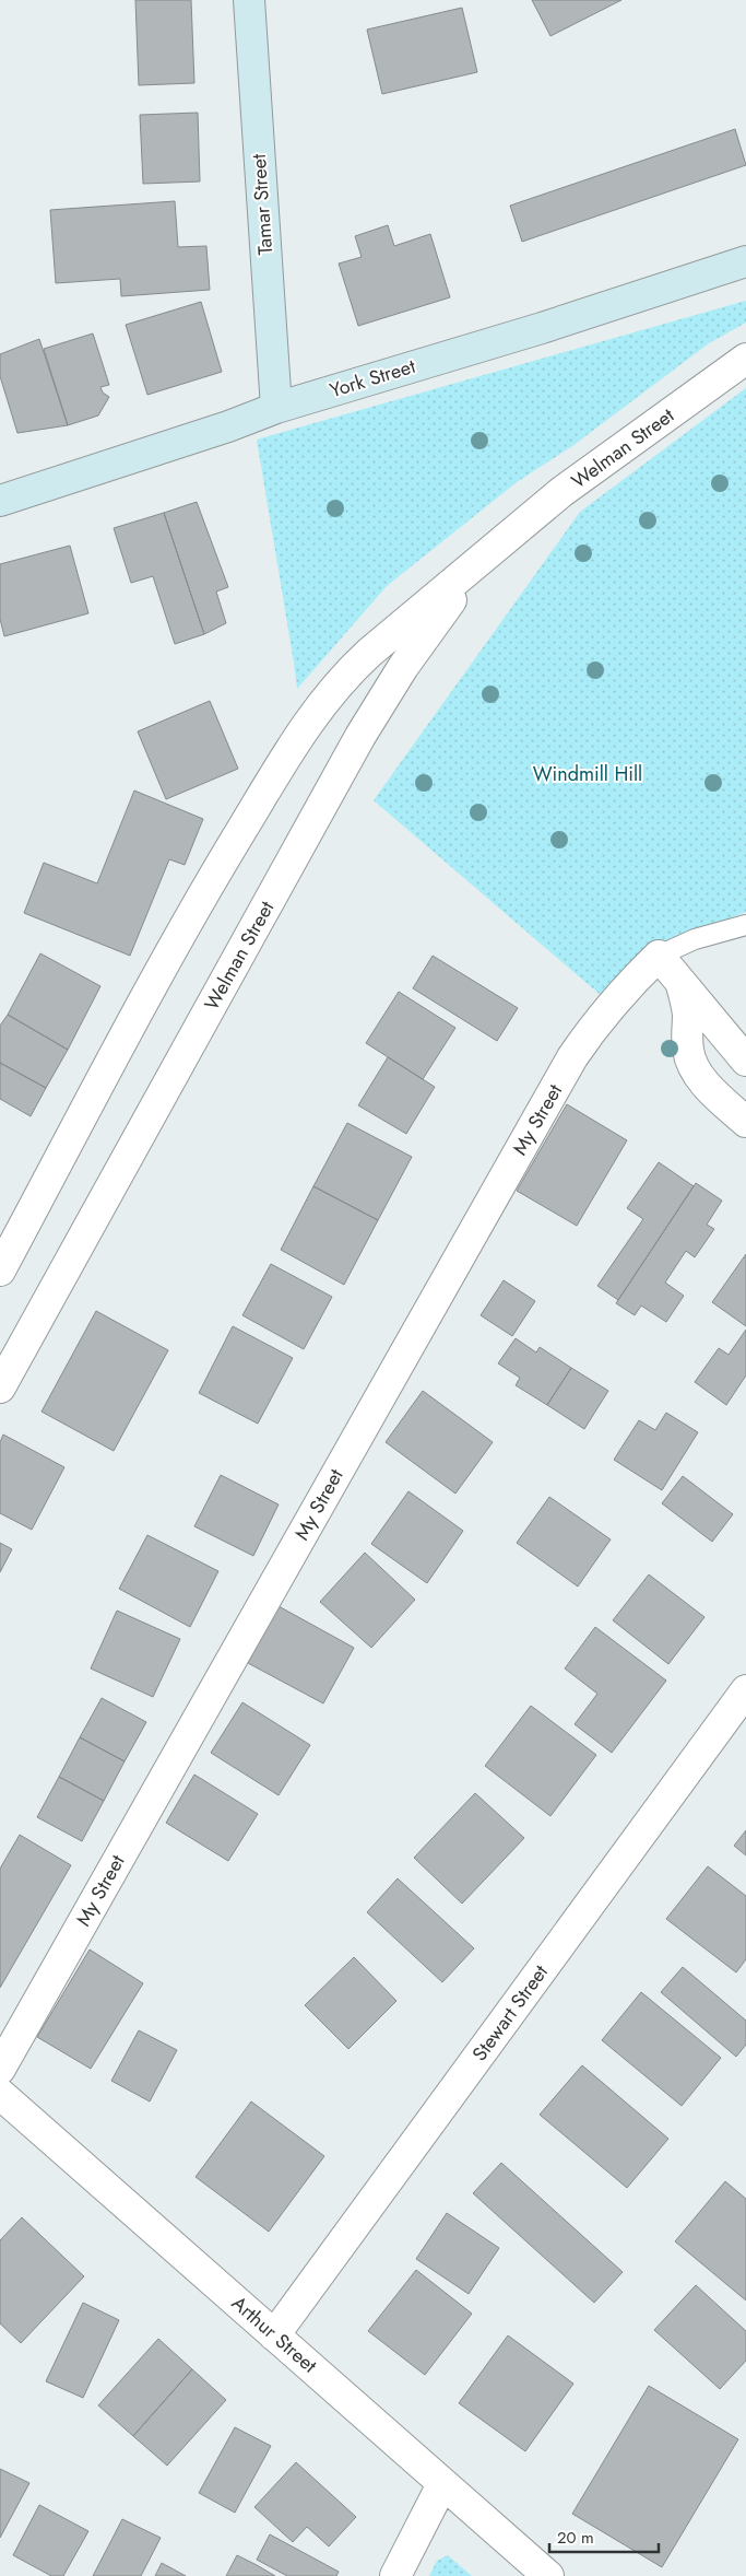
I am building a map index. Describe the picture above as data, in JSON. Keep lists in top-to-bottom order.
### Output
{
  "streets": {
    "street": [
      "Tamar Street",
      "York Street",
      "Welman Street",
      "My Street",
      "Stewart Street",
      "Arthur Street"
    ]
  },
  "crossings": [
    ["Tamar Street", "York Street"],
    ["Stewart Street", "Arthur Street"]
  ],
  "parks": ["Windmill Hill"],
  "scale_bar": "20 m"
}
